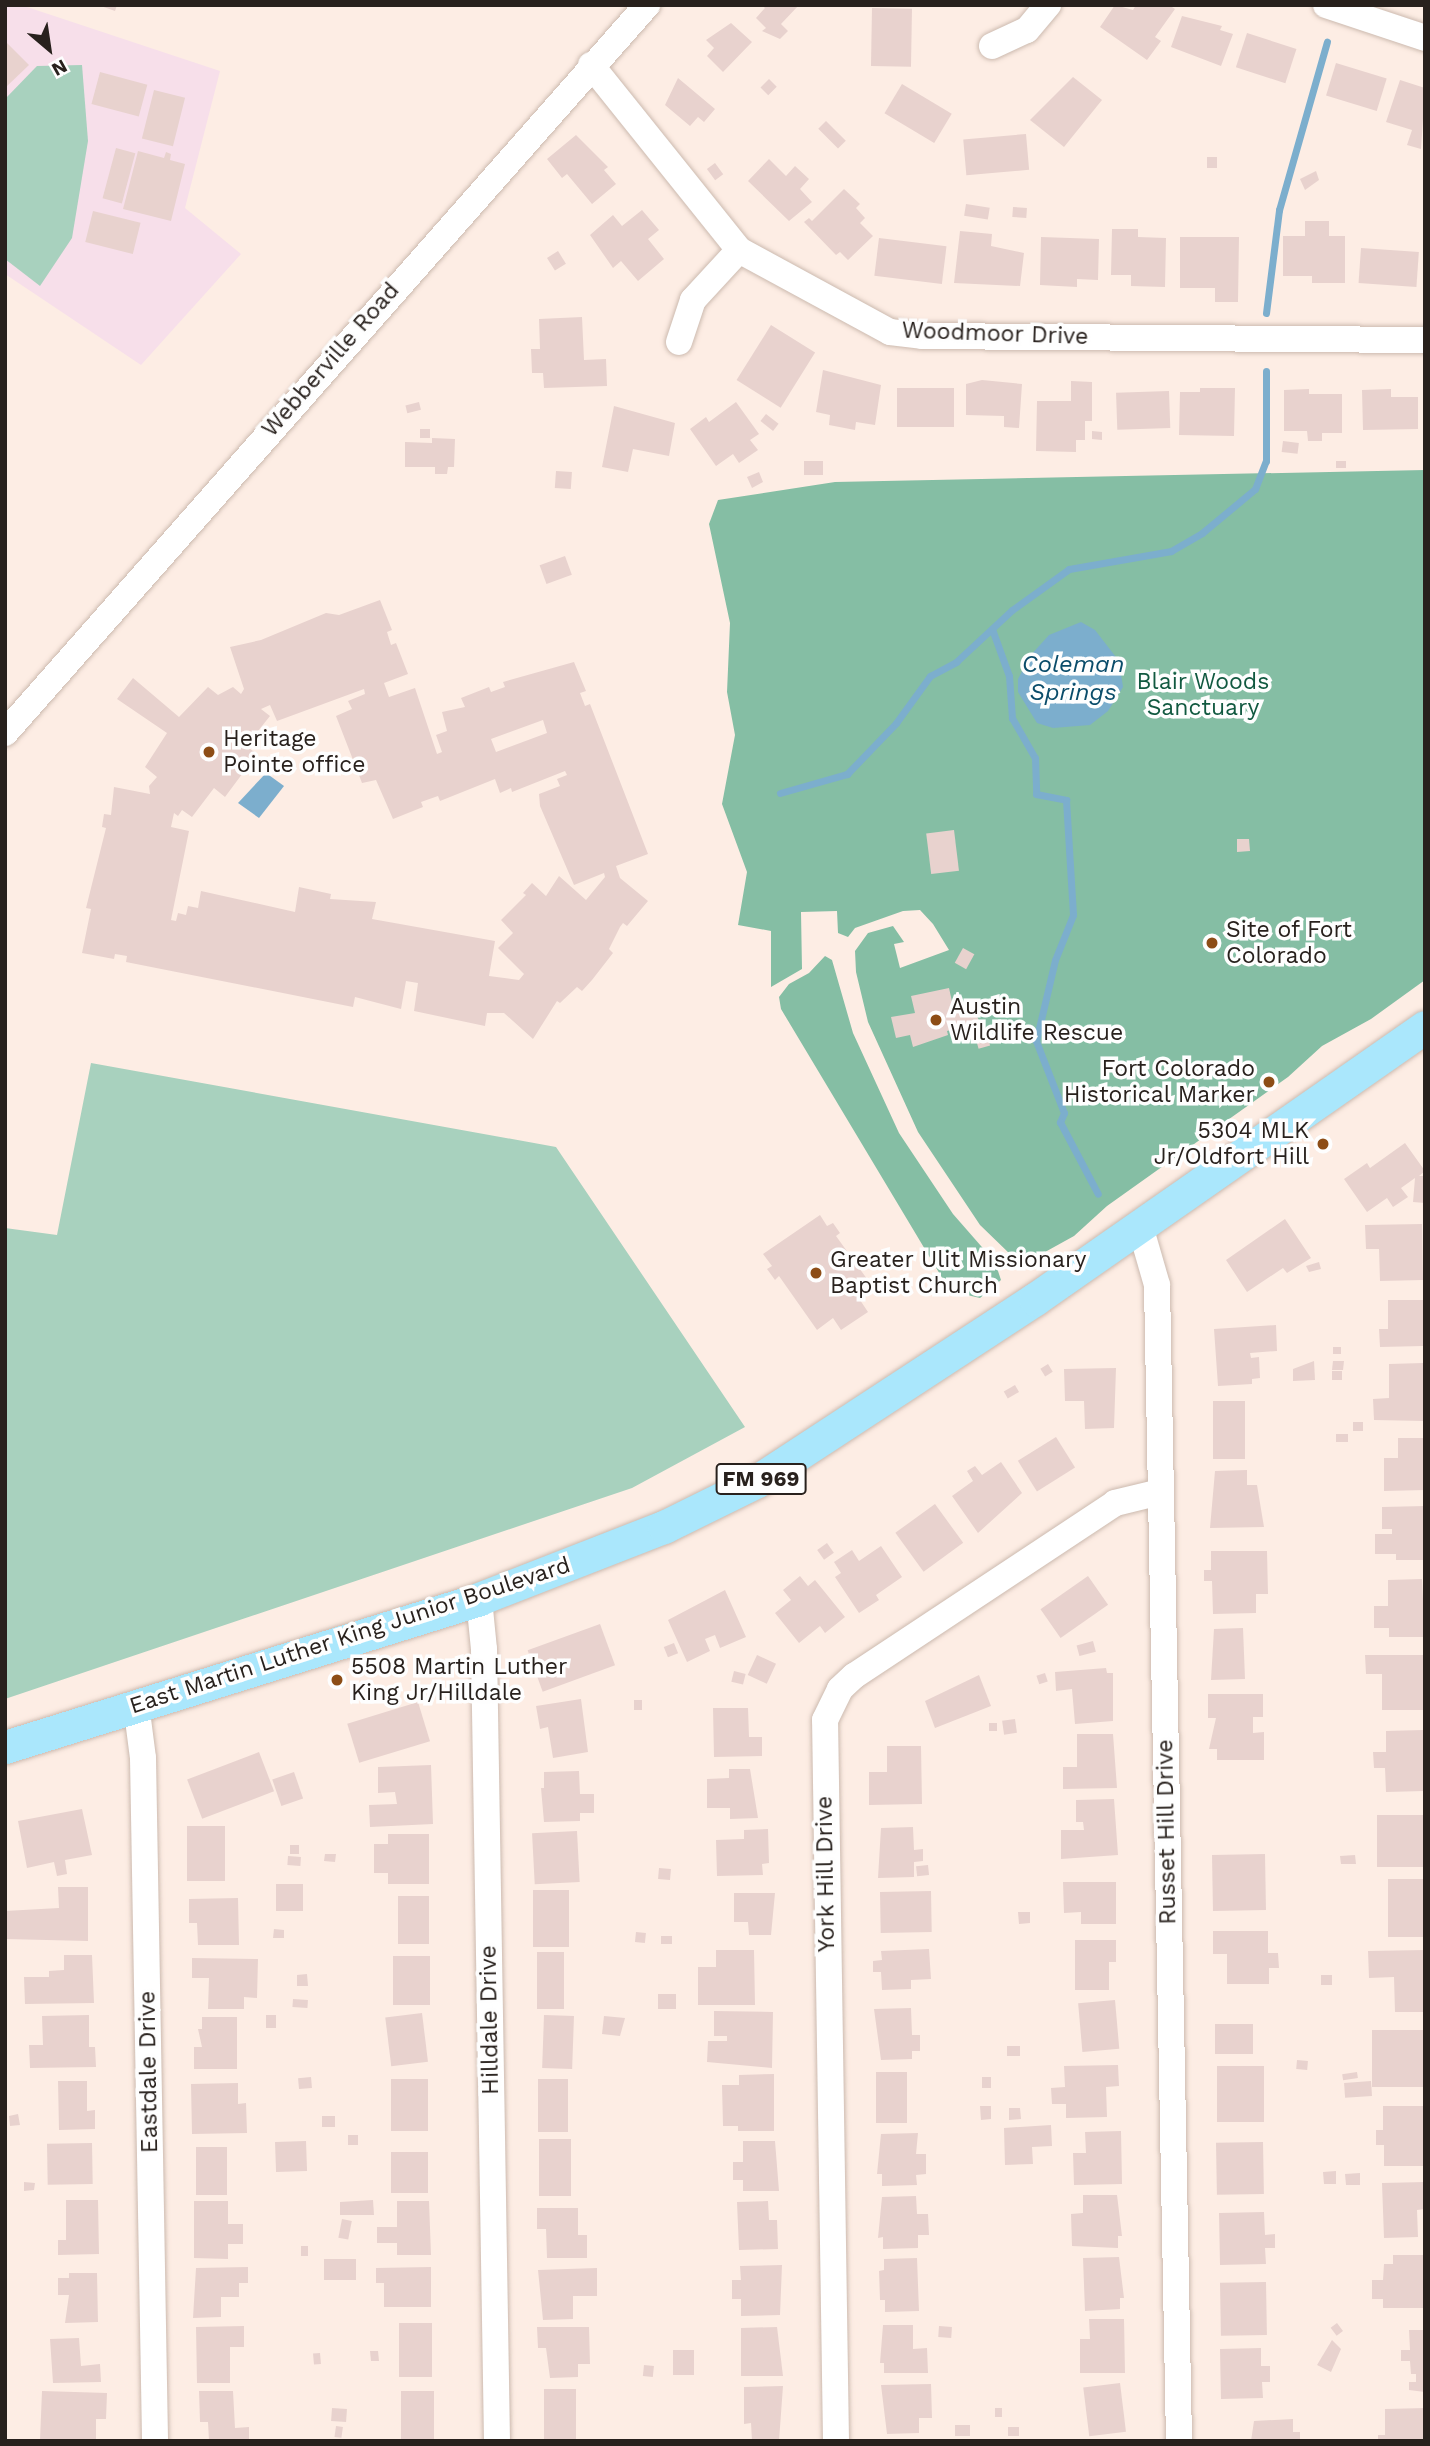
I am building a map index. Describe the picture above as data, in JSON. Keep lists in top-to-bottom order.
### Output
{
  "streets": {
    "main road": ["FM 969", "East Martin Luther King Junior Boulevard"],
    "street": [
      "Woodmoor Drive",
      "Webberville Road",
      "Russet Hill Drive",
      "York Hill Drive",
      "Hilldale Drive",
      "Eastdale Drive"
    ]
  },
  "crossings": [
    ["Woodmoor Drive", "Webberville Road"],
    ["East Martin Luther King Junior Boulevard", "Russet Hill Drive"],
    ["East Martin Luther King Junior Boulevard", "Hilldale Drive"],
    ["East Martin Luther King Junior Boulevard", "Eastdale Drive"],
    ["Russet Hill Drive", "York Hill Drive"]
  ],
  "water": ["Coleman Springs"],
  "parks": ["Blair Woods Sanctuary"],
  "places": [
    "Heritage Pointe office",
    "Site of Fort Colorado",
    "Austin Wildlife Rescue",
    "Fort Colorado Historical Marker",
    "5304 MLK Jr/Oldfort Hill",
    "Greater Ulit Missionary Baptist Church",
    "5508 Martin Luther King Jr/Hilldale"
  ],
  "north": "bottom right"
}
